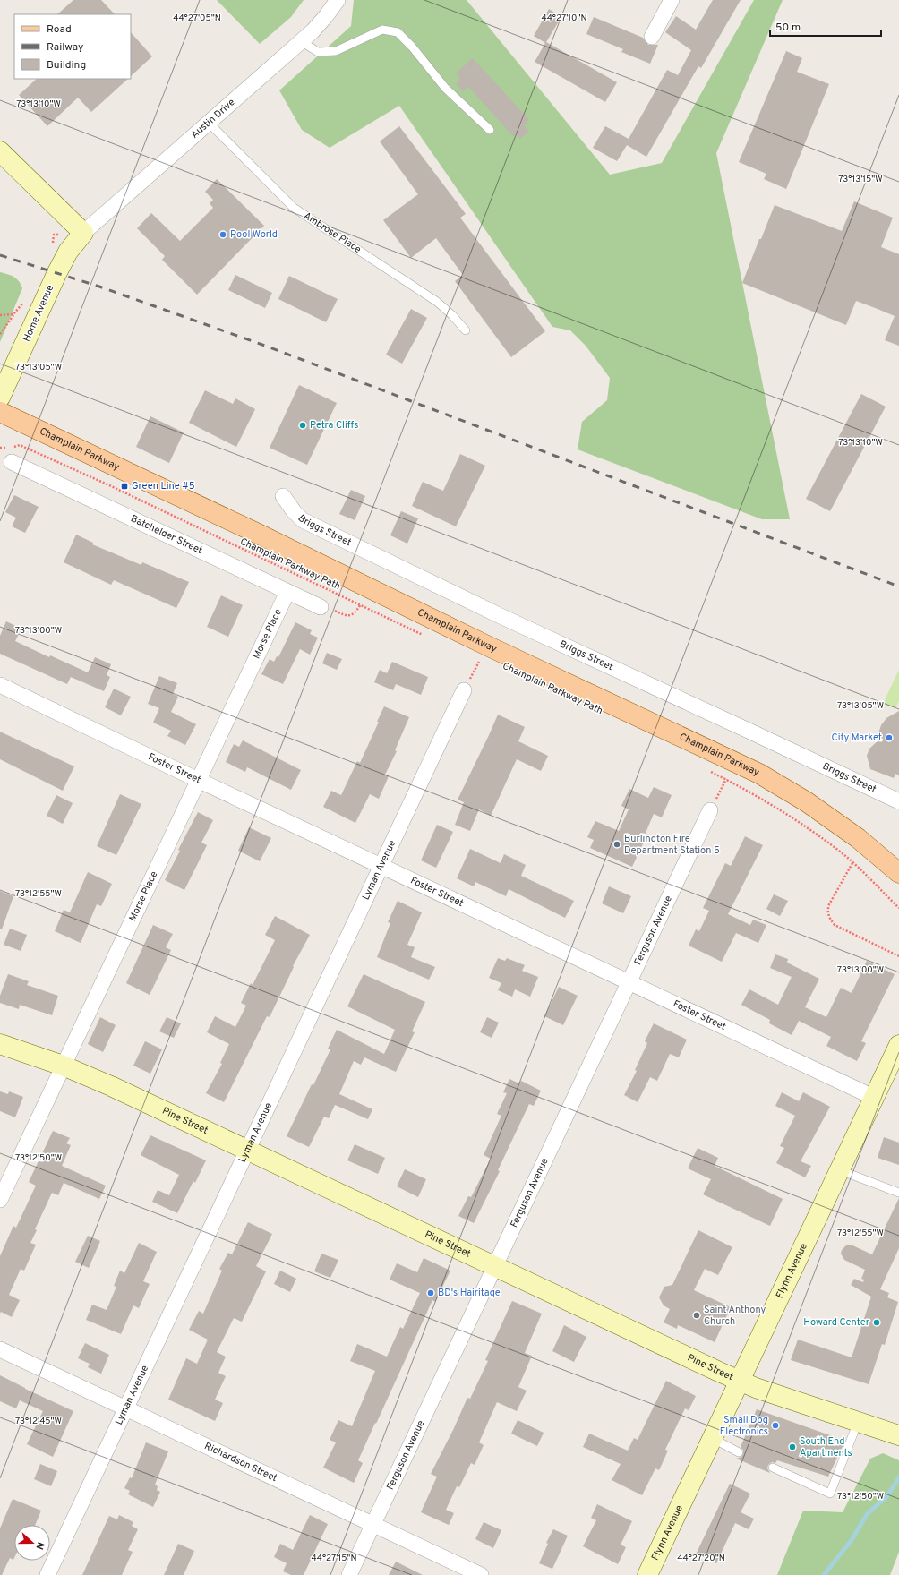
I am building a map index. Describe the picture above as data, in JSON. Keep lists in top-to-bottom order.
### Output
{
  "streets": {
    "main road": [
      "Home Avenue",
      "Champlain Parkway",
      "Pine Street",
      "Flynn Avenue"
    ],
    "street": [
      "Austin Drive",
      "Briggs Street",
      "Batchelder Street",
      "Morse Place",
      "Foster Street",
      "Lyman Avenue",
      "Ferguson Avenue",
      "Richardson Street"
    ],
    "lane": ["Ambrose Place"],
    "path": ["Champlain Parkway Path"]
  },
  "crossings": [
    ["Austin Drive", "Ambrose Place"],
    ["Austin Drive", "Home Avenue"],
    ["Batchelder Street", "Morse Place"],
    ["Morse Place", "Foster Street"],
    ["Morse Place", "Pine Street"],
    ["Foster Street", "Lyman Avenue"],
    ["Foster Street", "Ferguson Avenue"],
    ["Foster Street", "Flynn Avenue"],
    ["Lyman Avenue", "Pine Street"],
    ["Lyman Avenue", "Richardson Street"],
    ["Ferguson Avenue", "Pine Street"],
    ["Ferguson Avenue", "Richardson Street"],
    ["Pine Street", "Flynn Avenue"]
  ],
  "places": {
    "other": [
      "Pool World",
      "Petra Cliffs",
      "City Market",
      "Burlington Fire Department Station 5",
      "BD's Hairitage",
      "Saint Anthony Church",
      "Howard Center",
      "Small Dog Electronics",
      "South End Apartments"
    ],
    "transit": ["Green Line #5"]
  },
  "legend": ["Road", "Railway", "Building"],
  "scale_bar": "50 m",
  "north": "right",
  "coordinates": [
    "44°27'05\"N",
    "44°27'10\"N",
    "73°13'10\"W",
    "73°13'15\"W",
    "73°13'05\"W",
    "73°13'00\"W",
    "73°12'55\"W",
    "73°12'50\"W",
    "73°12'45\"W",
    "44°27'15\"N",
    "44°27'20\"N"
  ]
}
